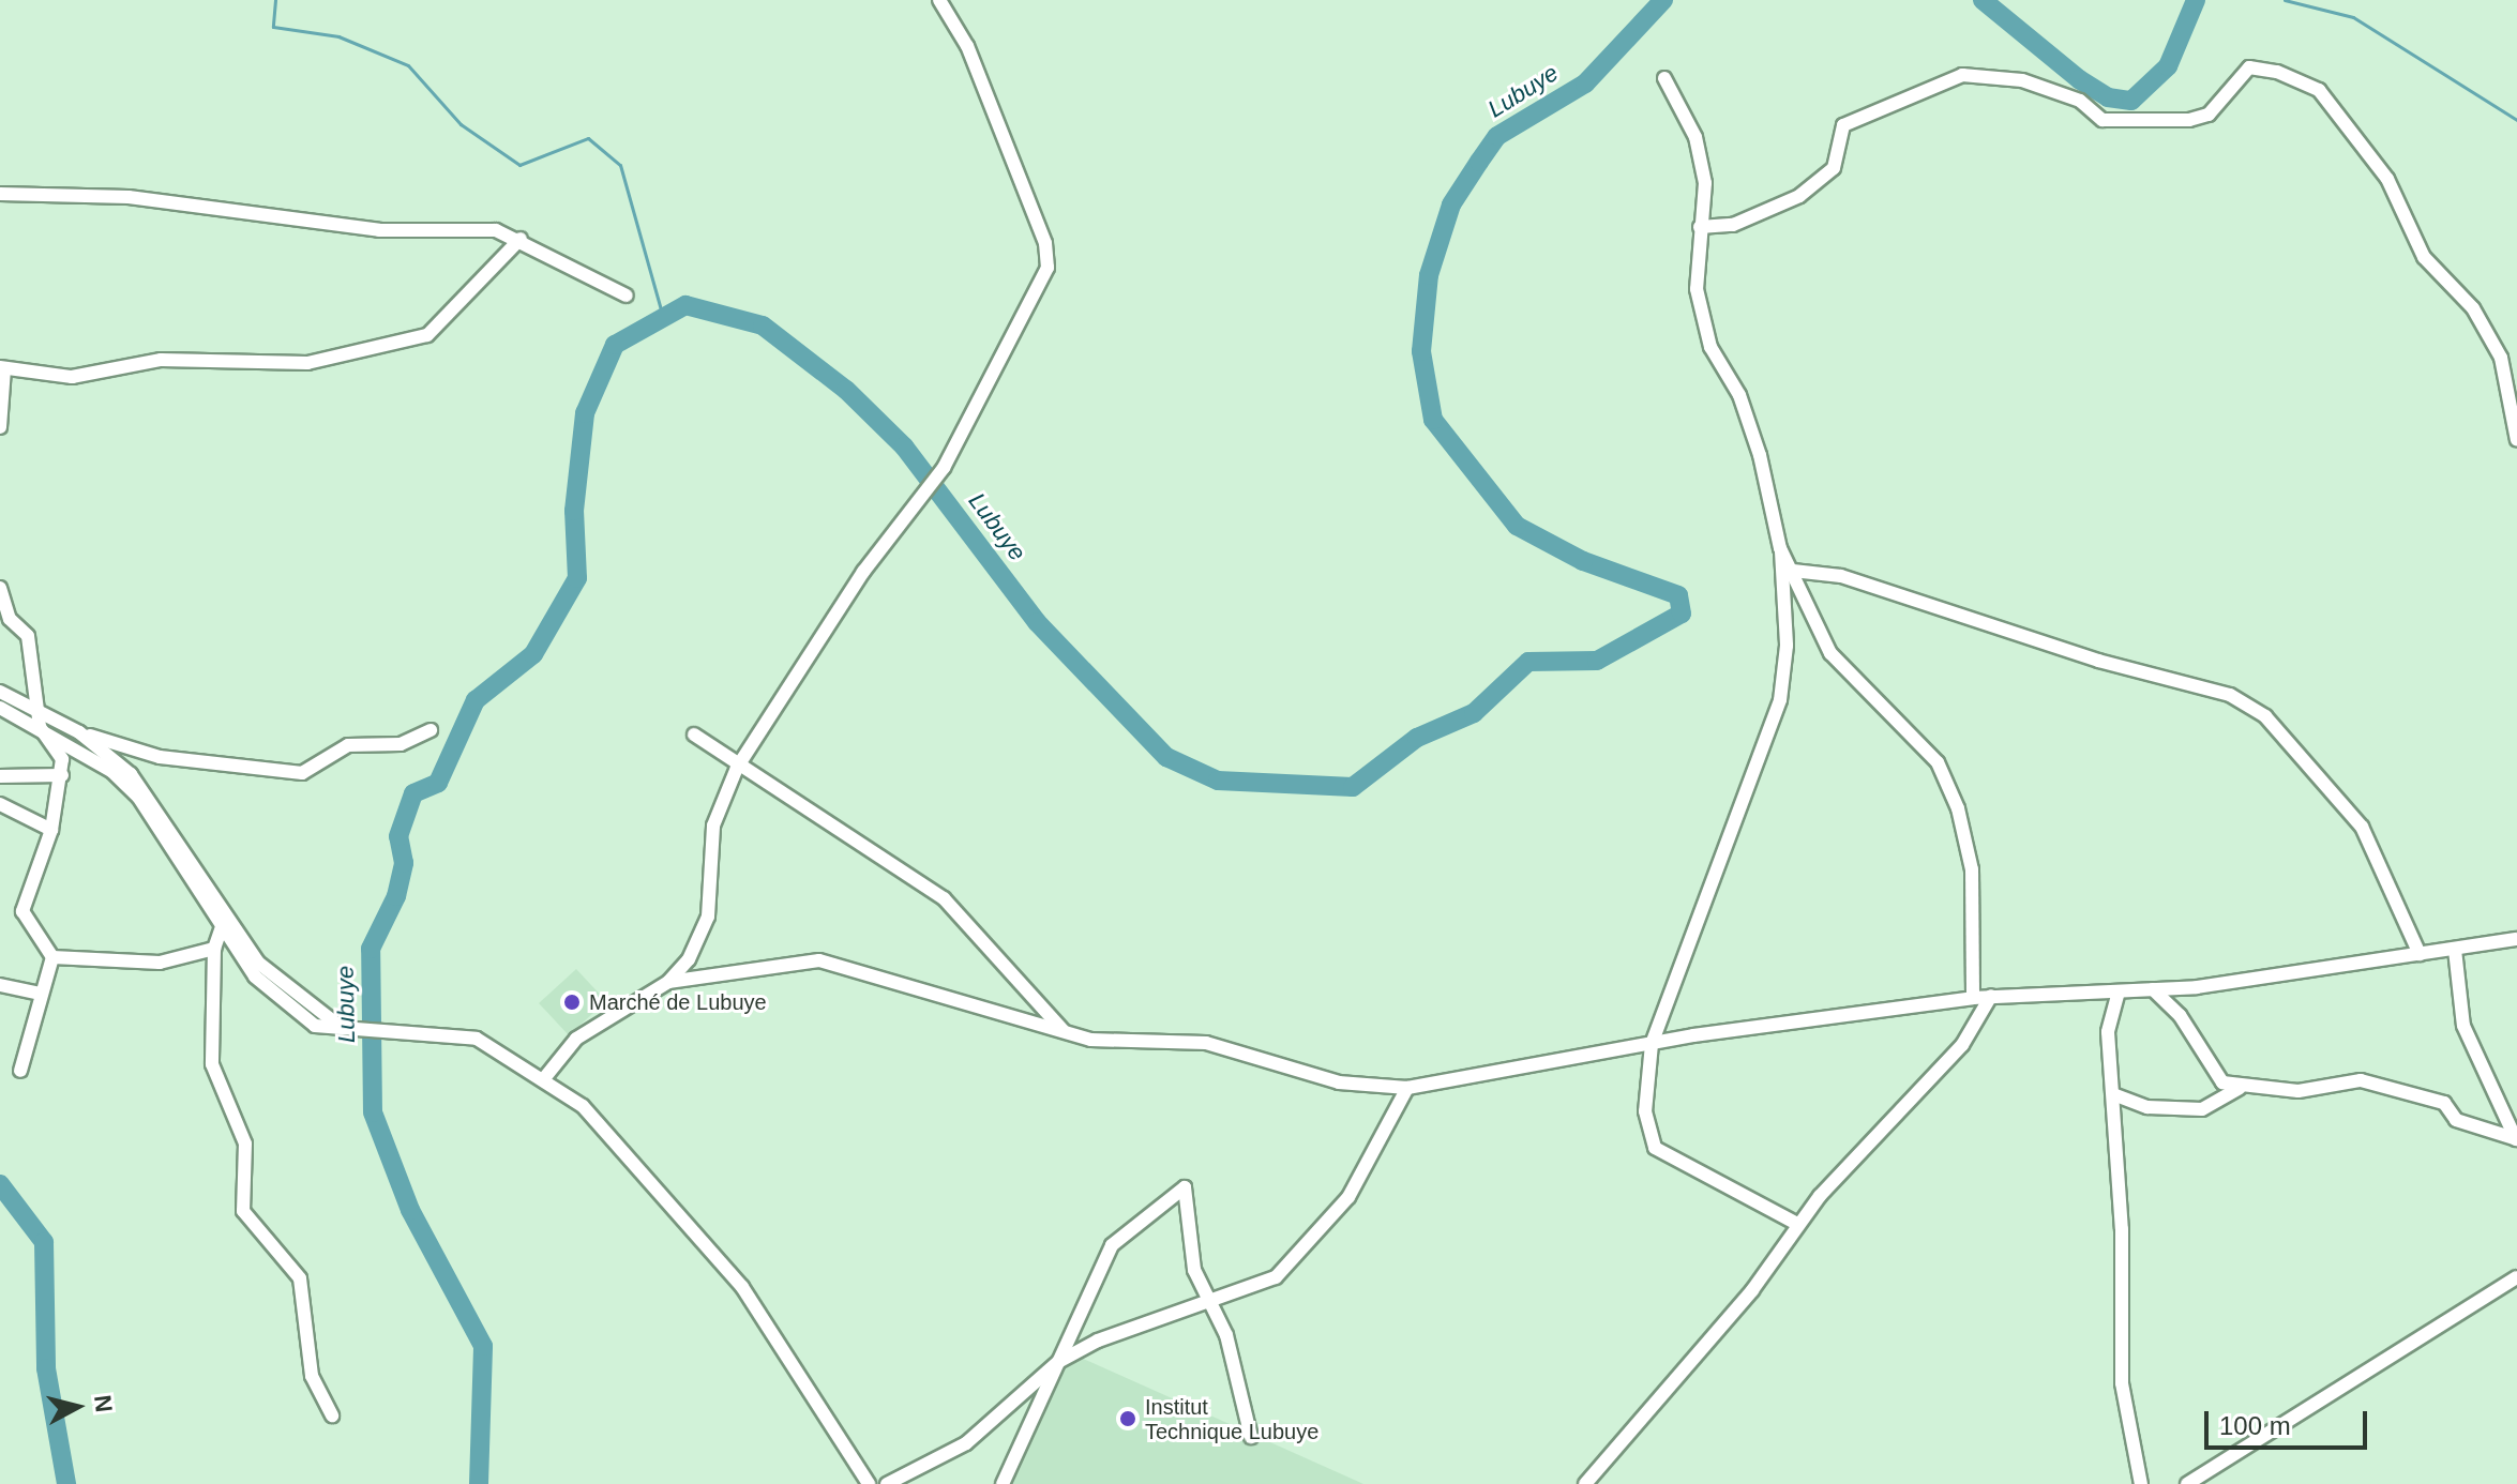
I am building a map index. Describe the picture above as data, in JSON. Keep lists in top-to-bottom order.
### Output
{
  "water": ["Lubuye"],
  "places": ["Marché de Lubuye", "Institut Technique Lubuye"],
  "scale_bar": "100 m",
  "north": "right"
}
